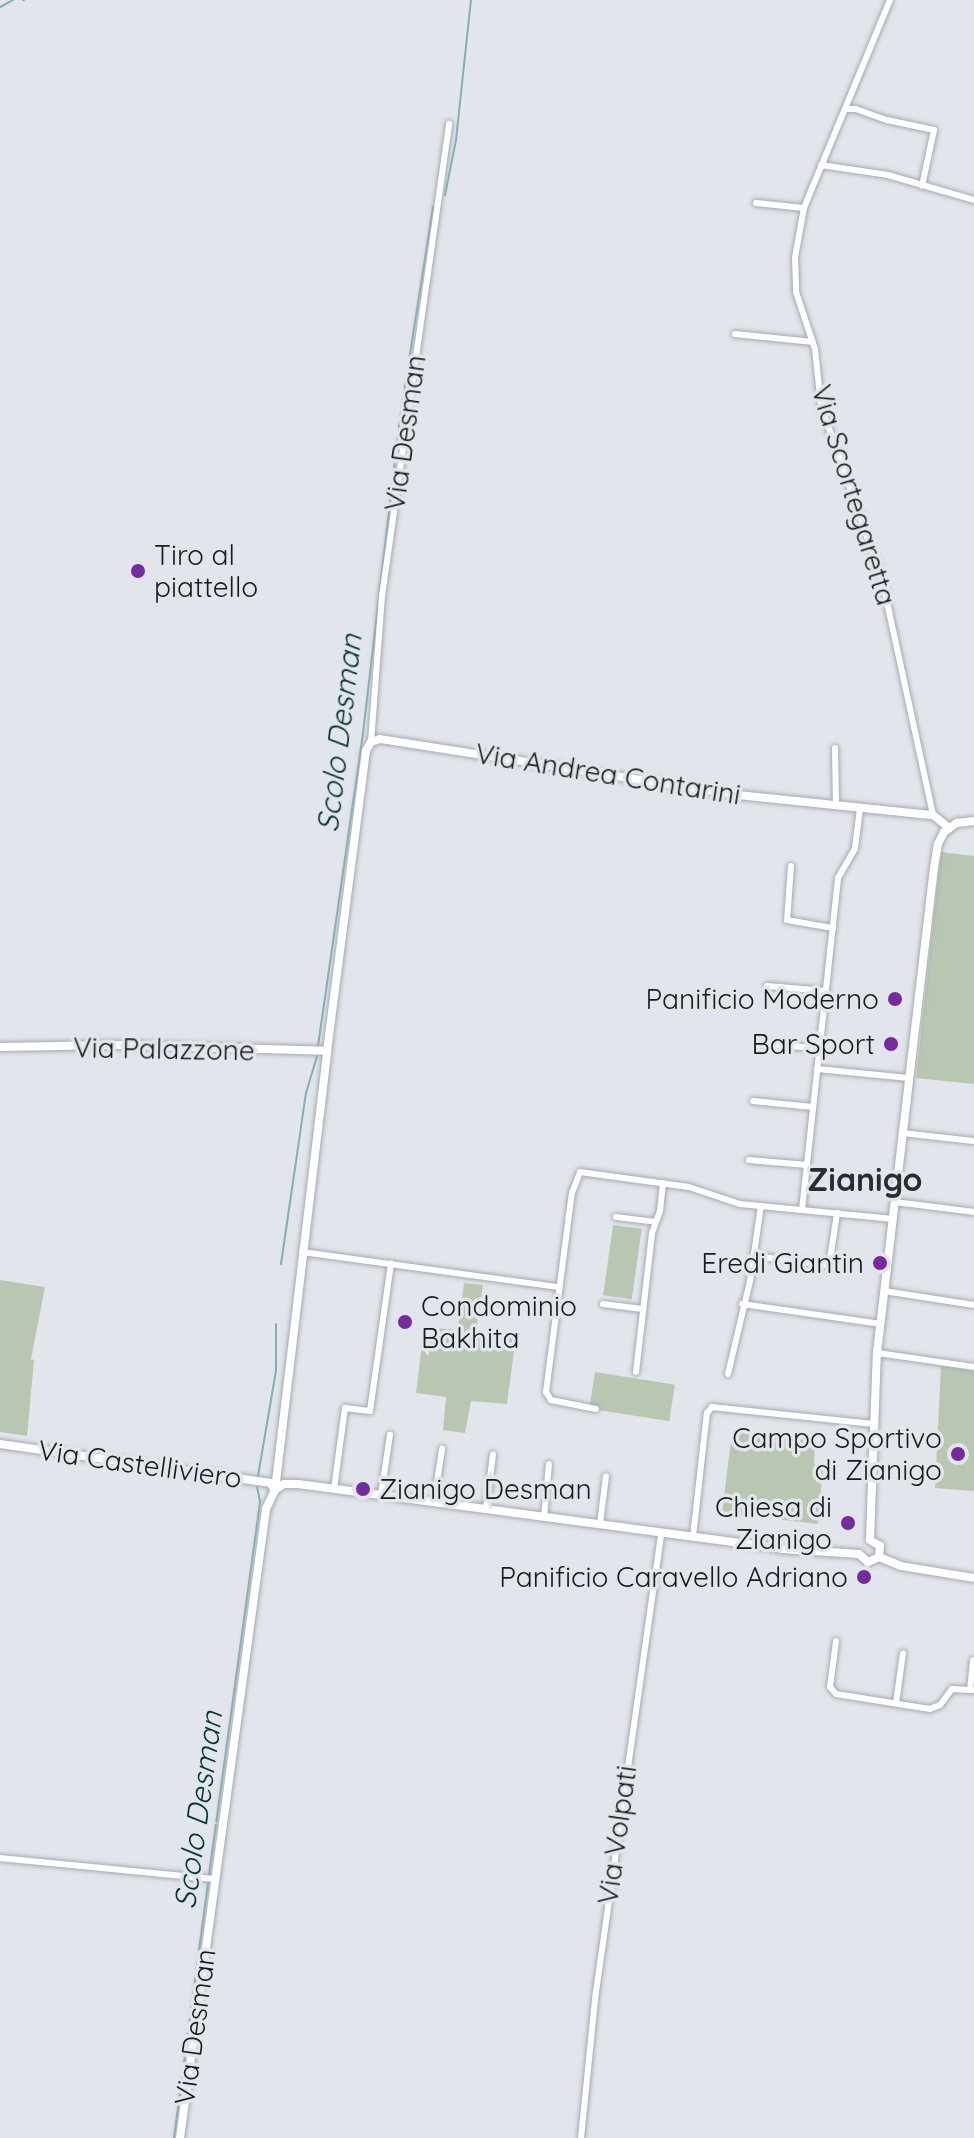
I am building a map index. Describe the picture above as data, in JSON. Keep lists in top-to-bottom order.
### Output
{
  "streets": {
    "street": [
      "Via Desman",
      "Via Scortegaretta",
      "Via Andrea Contarini",
      "Via Palazzone",
      "Via Castelliviero",
      "Via Volpati"
    ]
  },
  "crossings": [
    ["Via Desman", "Via Andrea Contarini"],
    ["Via Desman", "Via Palazzone"],
    ["Via Desman", "Via Castelliviero"],
    ["Via Scortegaretta", "Via Andrea Contarini"]
  ],
  "districts": ["Zianigo"],
  "water": ["Scolo Desman"],
  "places": [
    "Tiro al piattello",
    "Panificio Moderno",
    "Bar Sport",
    "Eredi Giantin",
    "Condominio Bakhita",
    "Campo Sportivo di Zianigo",
    "Zianigo Desman",
    "Chiesa di Zianigo",
    "Panificio Caravello Adriano"
  ]
}
